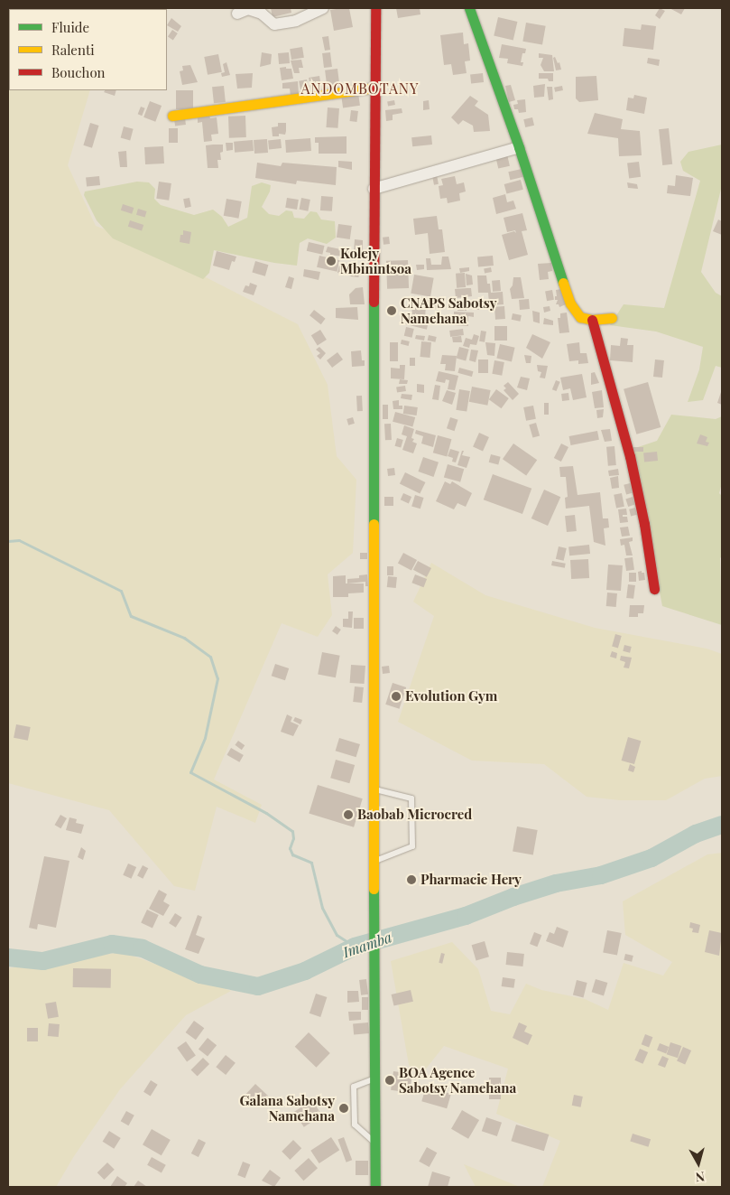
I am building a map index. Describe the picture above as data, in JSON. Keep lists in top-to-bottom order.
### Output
{
  "districts": ["ANDOMBOTANY"],
  "water": ["Imamba"],
  "places": [
    "Kolejy Mbinintsoa",
    "CNAPS Sabotsy Namehana",
    "Evolution Gym",
    "Baobab Microcred",
    "Pharmacie Hery",
    "BOA Agence Sabotsy Namehana",
    "Galana Sabotsy Namehana"
  ],
  "legend": ["Fluide", "Ralenti", "Bouchon"],
  "north": "bottom"
}
